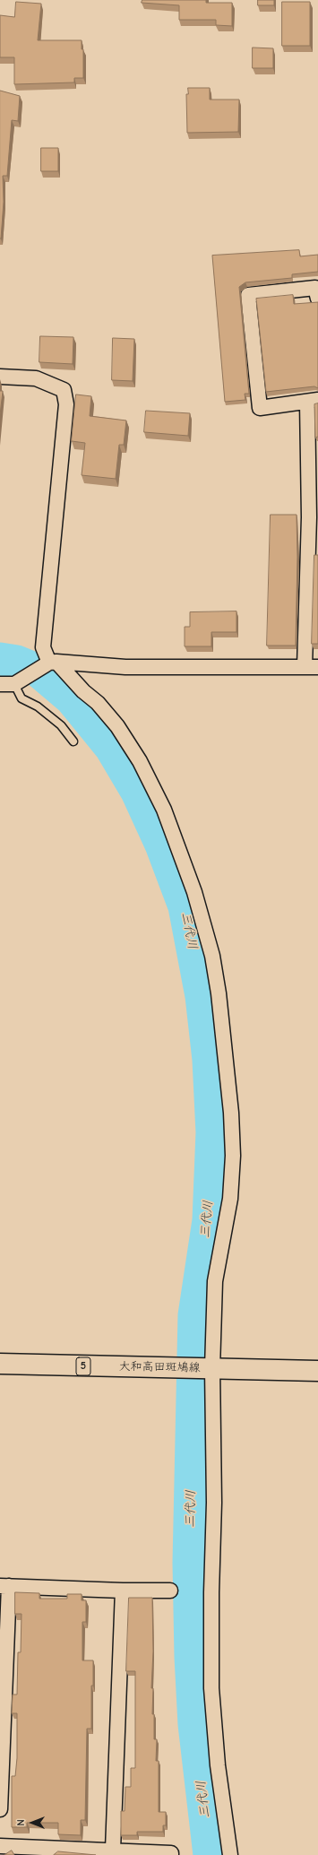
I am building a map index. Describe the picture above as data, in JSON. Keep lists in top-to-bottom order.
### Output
{
  "streets": {
    "main road": ["5", "大和高田斑鳩線"]
  },
  "water": ["三代川"],
  "north": "left"
}
